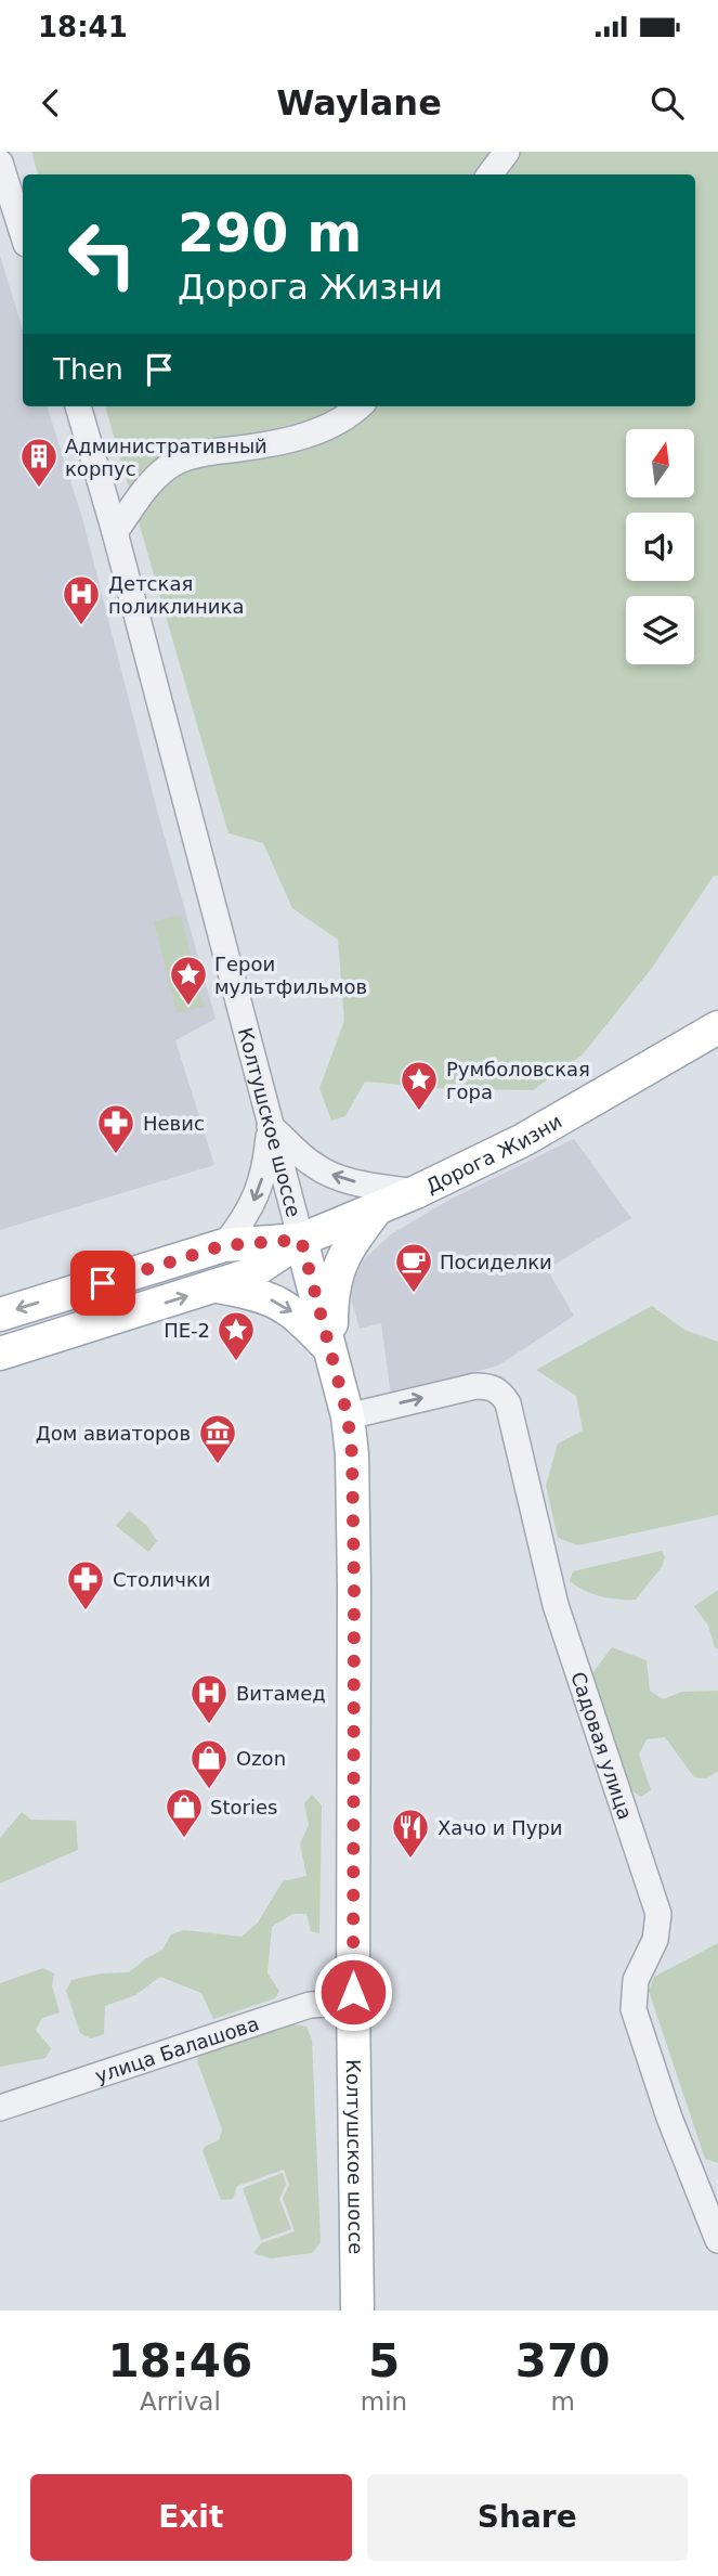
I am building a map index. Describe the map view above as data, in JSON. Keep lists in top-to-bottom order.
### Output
{
  "streets": {
    "main road": ["Колтушское шоссе", "Дорога Жизни"],
    "street": ["Садовая улица", "улица Балашова"]
  },
  "crossings": [
    ["Колтушское шоссе", "Дорога Жизни"],
    ["Колтушское шоссе", "Садовая улица"],
    ["Колтушское шоссе", "улица Балашова"]
  ],
  "one_way": ["Садовая улица"],
  "places": {
    "building": ["Административный корпус"],
    "hospital": ["Детская поликлиника", "Витамед"],
    "place": ["Герои мультфильмов", "Румболовская гора", "ПЕ-2"],
    "pharmacy": ["Невис", "Столички"],
    "cafe": ["Посиделки"],
    "museum": ["Дом авиаторов"],
    "shop": ["Ozon", "Stories"],
    "restaurant": ["Хачо и Пури"]
  },
  "north": "top",
  "page": {
    "status": "18:41",
    "header": "Waylane",
    "turn": ["290 m", "Дорога Жизни"],
    "then": "Then",
    "eta": [
      "18:46",
      "Arrival",
      "5",
      "min",
      "370",
      "m"
    ],
    "buttons": ["Exit", "Share"]
  }
}
